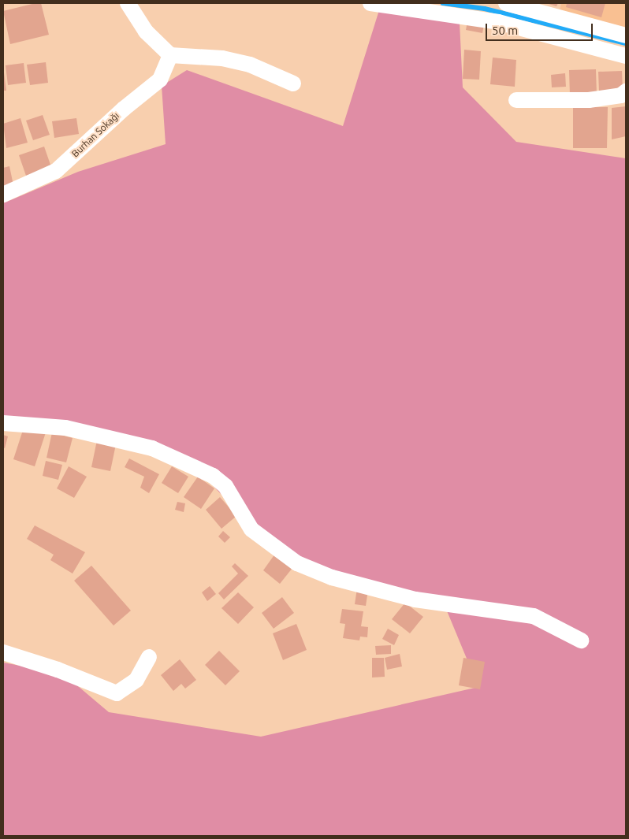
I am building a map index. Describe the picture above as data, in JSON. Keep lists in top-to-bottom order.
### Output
{
  "streets": {
    "street": ["Burhan Sokağı"]
  },
  "scale_bar": "50 m"
}
